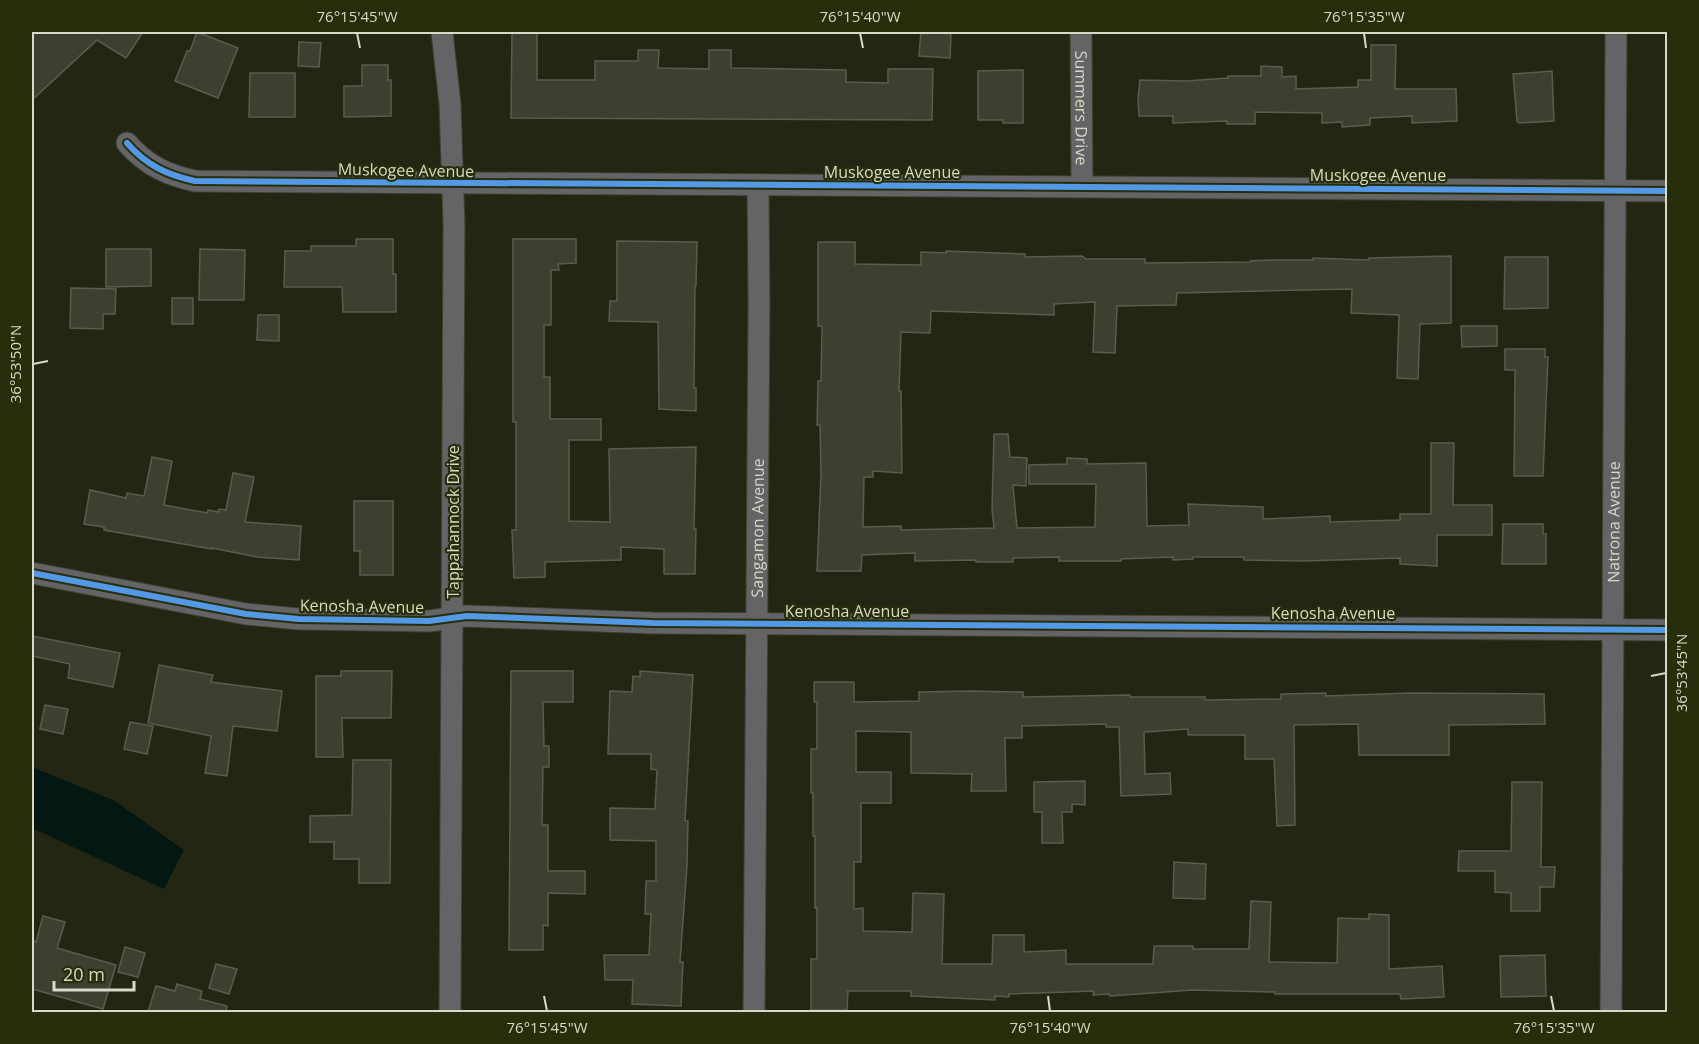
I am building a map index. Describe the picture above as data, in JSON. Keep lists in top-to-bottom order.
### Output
{
  "streets": {
    "street": [
      "Summers Drive",
      "Muskogee Avenue",
      "Tappahannock Drive",
      "Natrona Avenue",
      "Sangamon Avenue",
      "Kenosha Avenue"
    ]
  },
  "crossings": [
    ["Summers Drive", "Muskogee Avenue"],
    ["Muskogee Avenue", "Tappahannock Drive"],
    ["Muskogee Avenue", "Natrona Avenue"],
    ["Muskogee Avenue", "Sangamon Avenue"],
    ["Tappahannock Drive", "Kenosha Avenue"],
    ["Natrona Avenue", "Kenosha Avenue"],
    ["Sangamon Avenue", "Kenosha Avenue"]
  ],
  "scale_bar": "20 m",
  "coordinates": [
    "76°15'45\"W",
    "76°15'40\"W",
    "76°15'35\"W",
    "36°53'50\"N",
    "36°53'45\"N"
  ]
}
